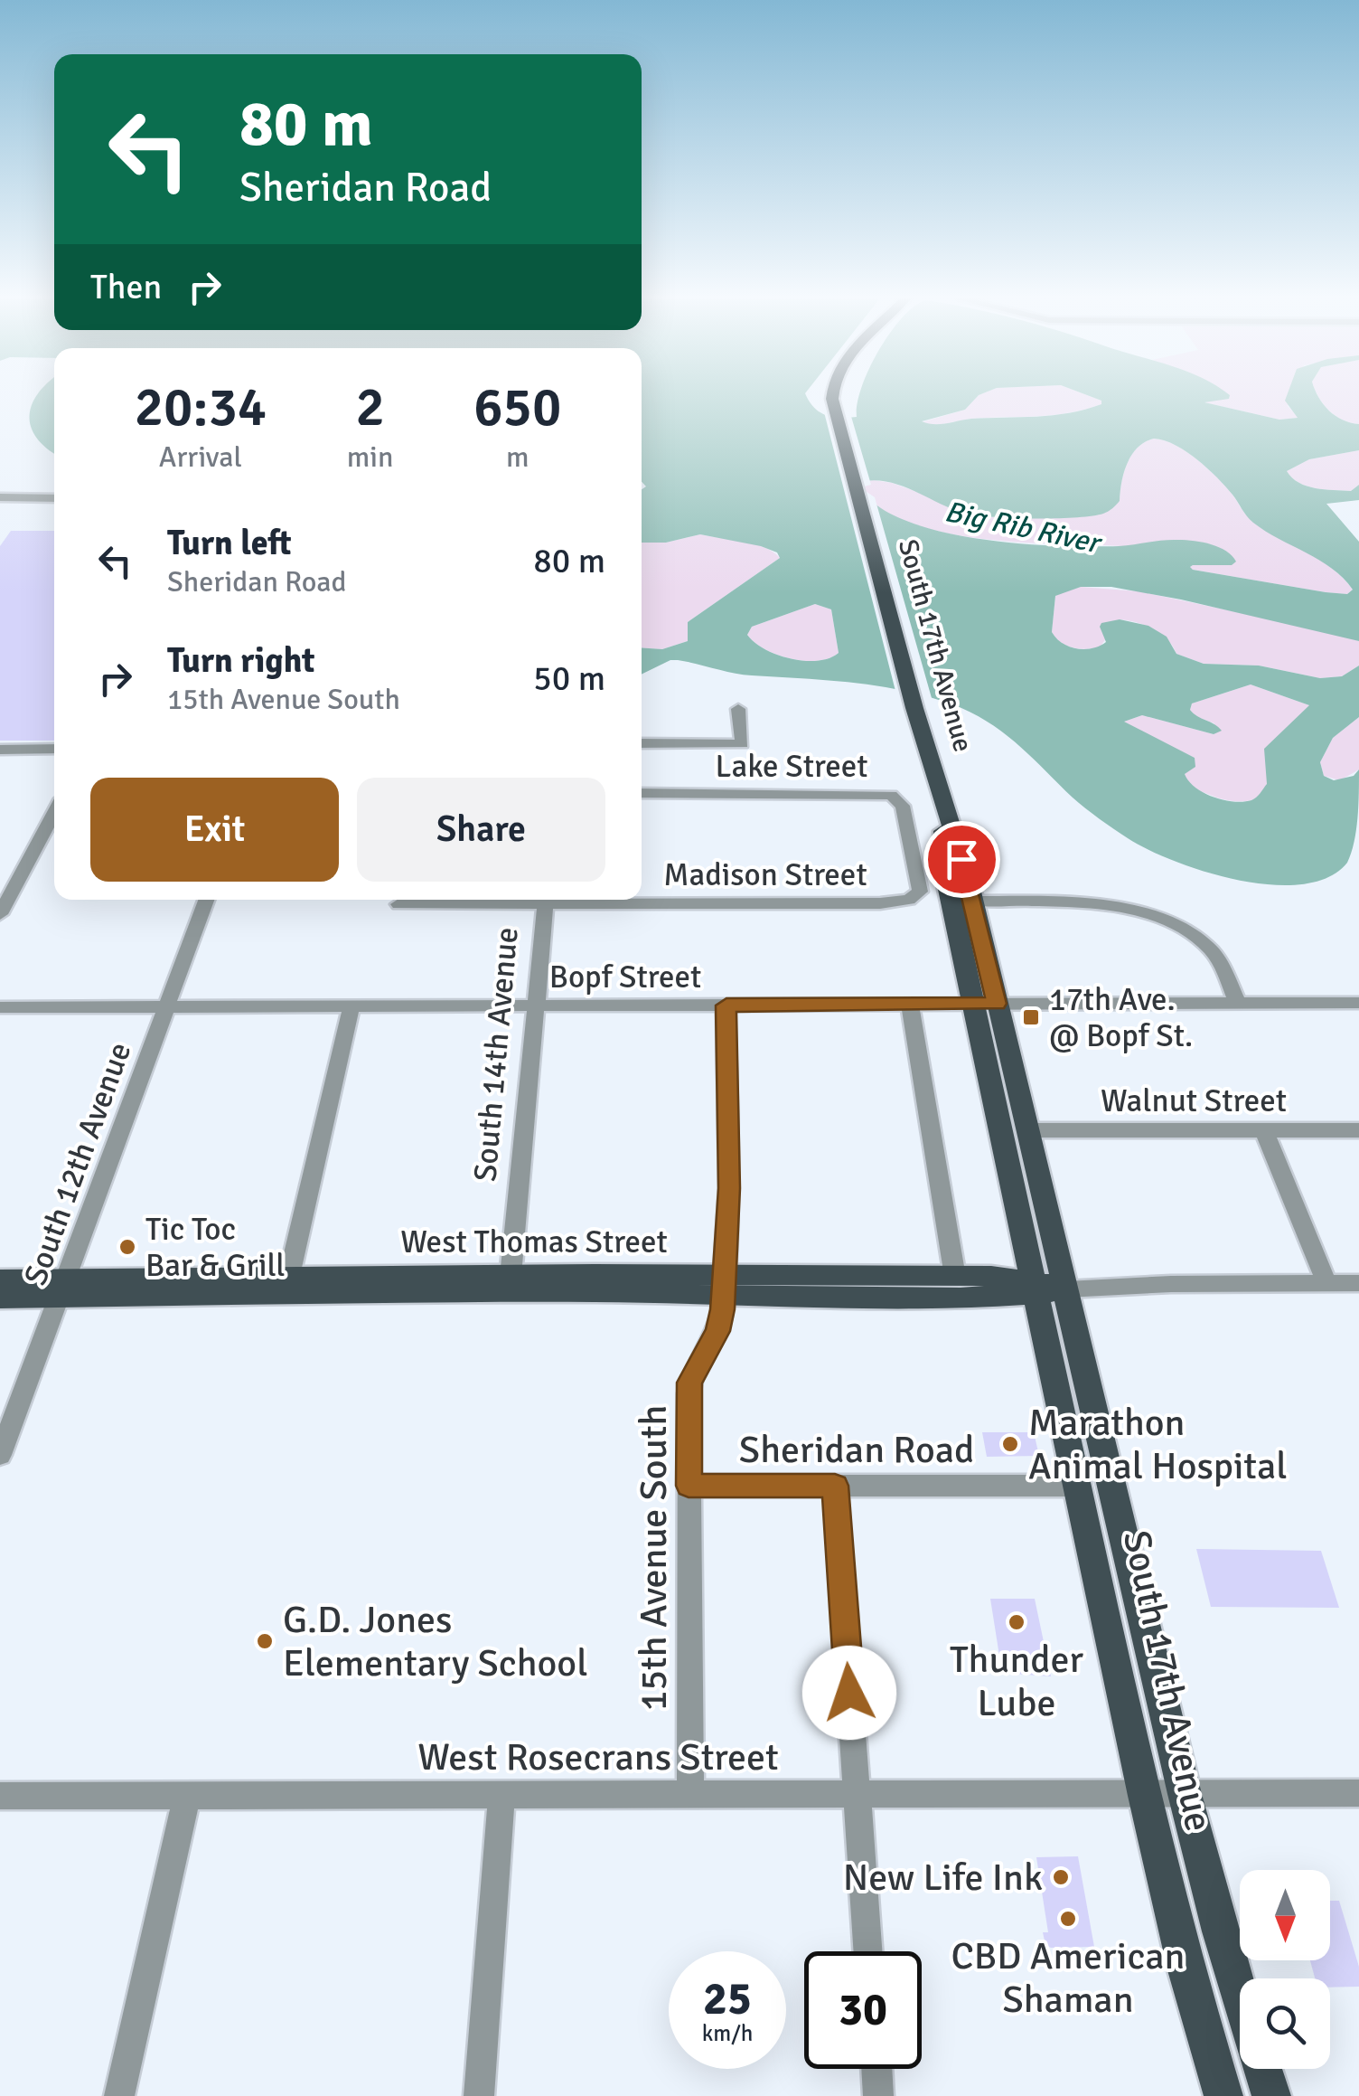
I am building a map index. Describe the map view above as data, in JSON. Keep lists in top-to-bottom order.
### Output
{
  "streets": {
    "main road": ["South 17th Avenue", "West Thomas Street"],
    "street": [
      "Lake Street",
      "Madison Street",
      "Bopf Street",
      "South 14th Avenue",
      "Walnut Street",
      "South 12th Avenue",
      "Sheridan Road",
      "15th Avenue South",
      "West Rosecrans Street"
    ]
  },
  "crossings": [
    ["South 17th Avenue", "Bopf Street"],
    ["South 17th Avenue", "Walnut Street"],
    ["South 17th Avenue", "West Thomas Street"],
    ["South 17th Avenue", "Sheridan Road"],
    ["South 17th Avenue", "West Rosecrans Street"],
    ["Lake Street", "Madison Street"],
    ["Bopf Street", "South 14th Avenue"],
    ["Bopf Street", "South 12th Avenue"],
    ["Bopf Street", "15th Avenue South"],
    ["South 14th Avenue", "West Thomas Street"],
    ["South 12th Avenue", "West Thomas Street"],
    ["West Thomas Street", "15th Avenue South"],
    ["Sheridan Road", "15th Avenue South"],
    ["15th Avenue South", "West Rosecrans Street"]
  ],
  "water": ["Big Rib River"],
  "places": {
    "transit": ["17th Ave. @ Bopf St."],
    "other": [
      "Tic Toc Bar & Grill",
      "Marathon Animal Hospital",
      "Thunder Lube",
      "G.D. Jones Elementary School",
      "New Life Ink",
      "CBD American Shaman"
    ]
  },
  "north": "bottom",
  "page": {
    "turn": ["80 m", "Sheridan Road"],
    "then": "Then",
    "eta": [
      "20:34",
      "Arrival",
      "2",
      "min",
      "650",
      "m"
    ],
    "list": [
      {
        "name": "Turn left",
        "note": "Sheridan Road",
        "value": "80 m"
      },
      {
        "name": "Turn right",
        "note": "15th Avenue South",
        "value": "50 m"
      }
    ],
    "buttons": ["Exit", "Share"],
    "speed": "25 km/h",
    "limit": "30"
  }
}
